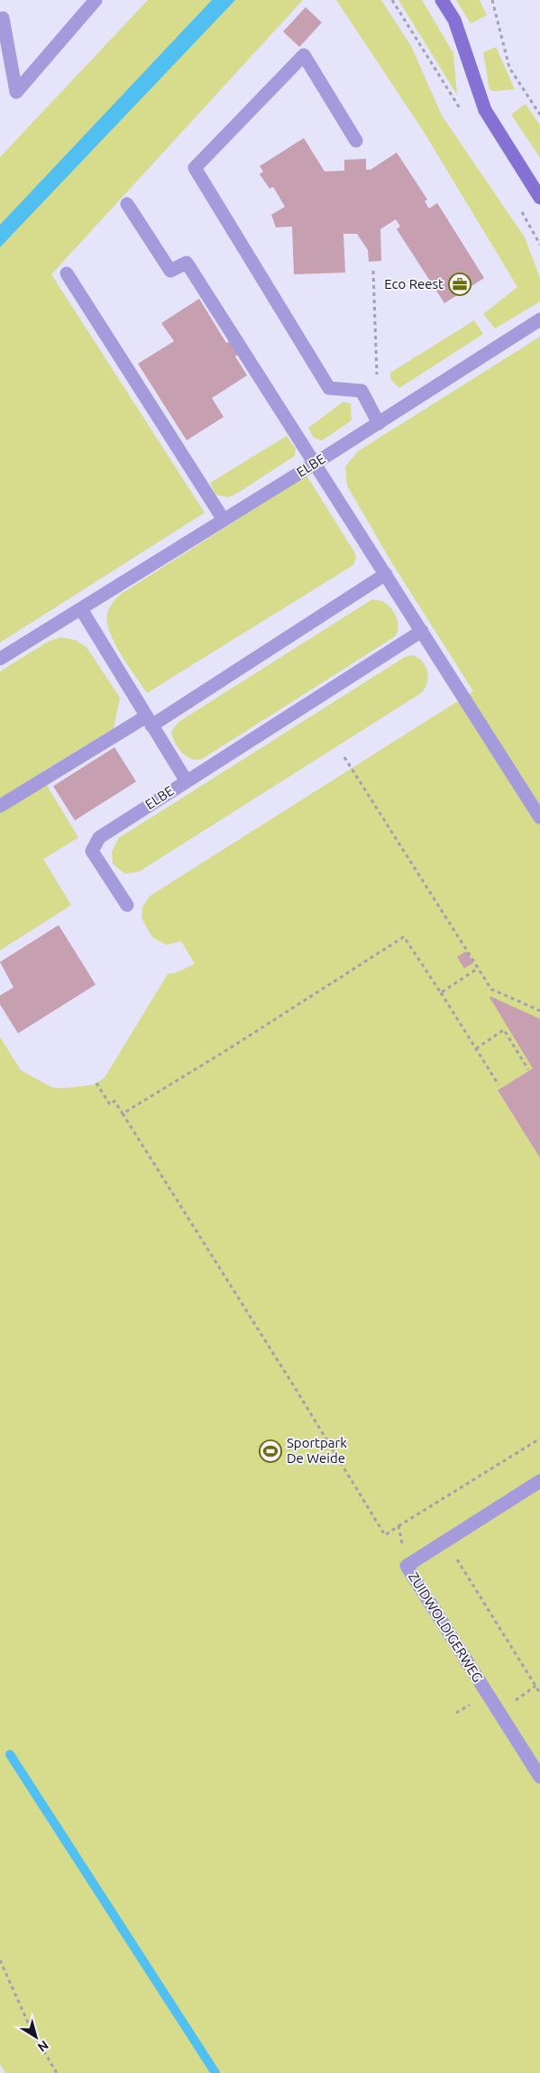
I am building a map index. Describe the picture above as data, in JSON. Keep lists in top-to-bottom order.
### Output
{
  "streets": {
    "street": ["ELBE", "ZUIDWOLDIGERWEG"]
  },
  "places": {
    "office": ["Eco Reest"],
    "sports": ["Sportpark De Weide"]
  },
  "north": "bottom right"
}
